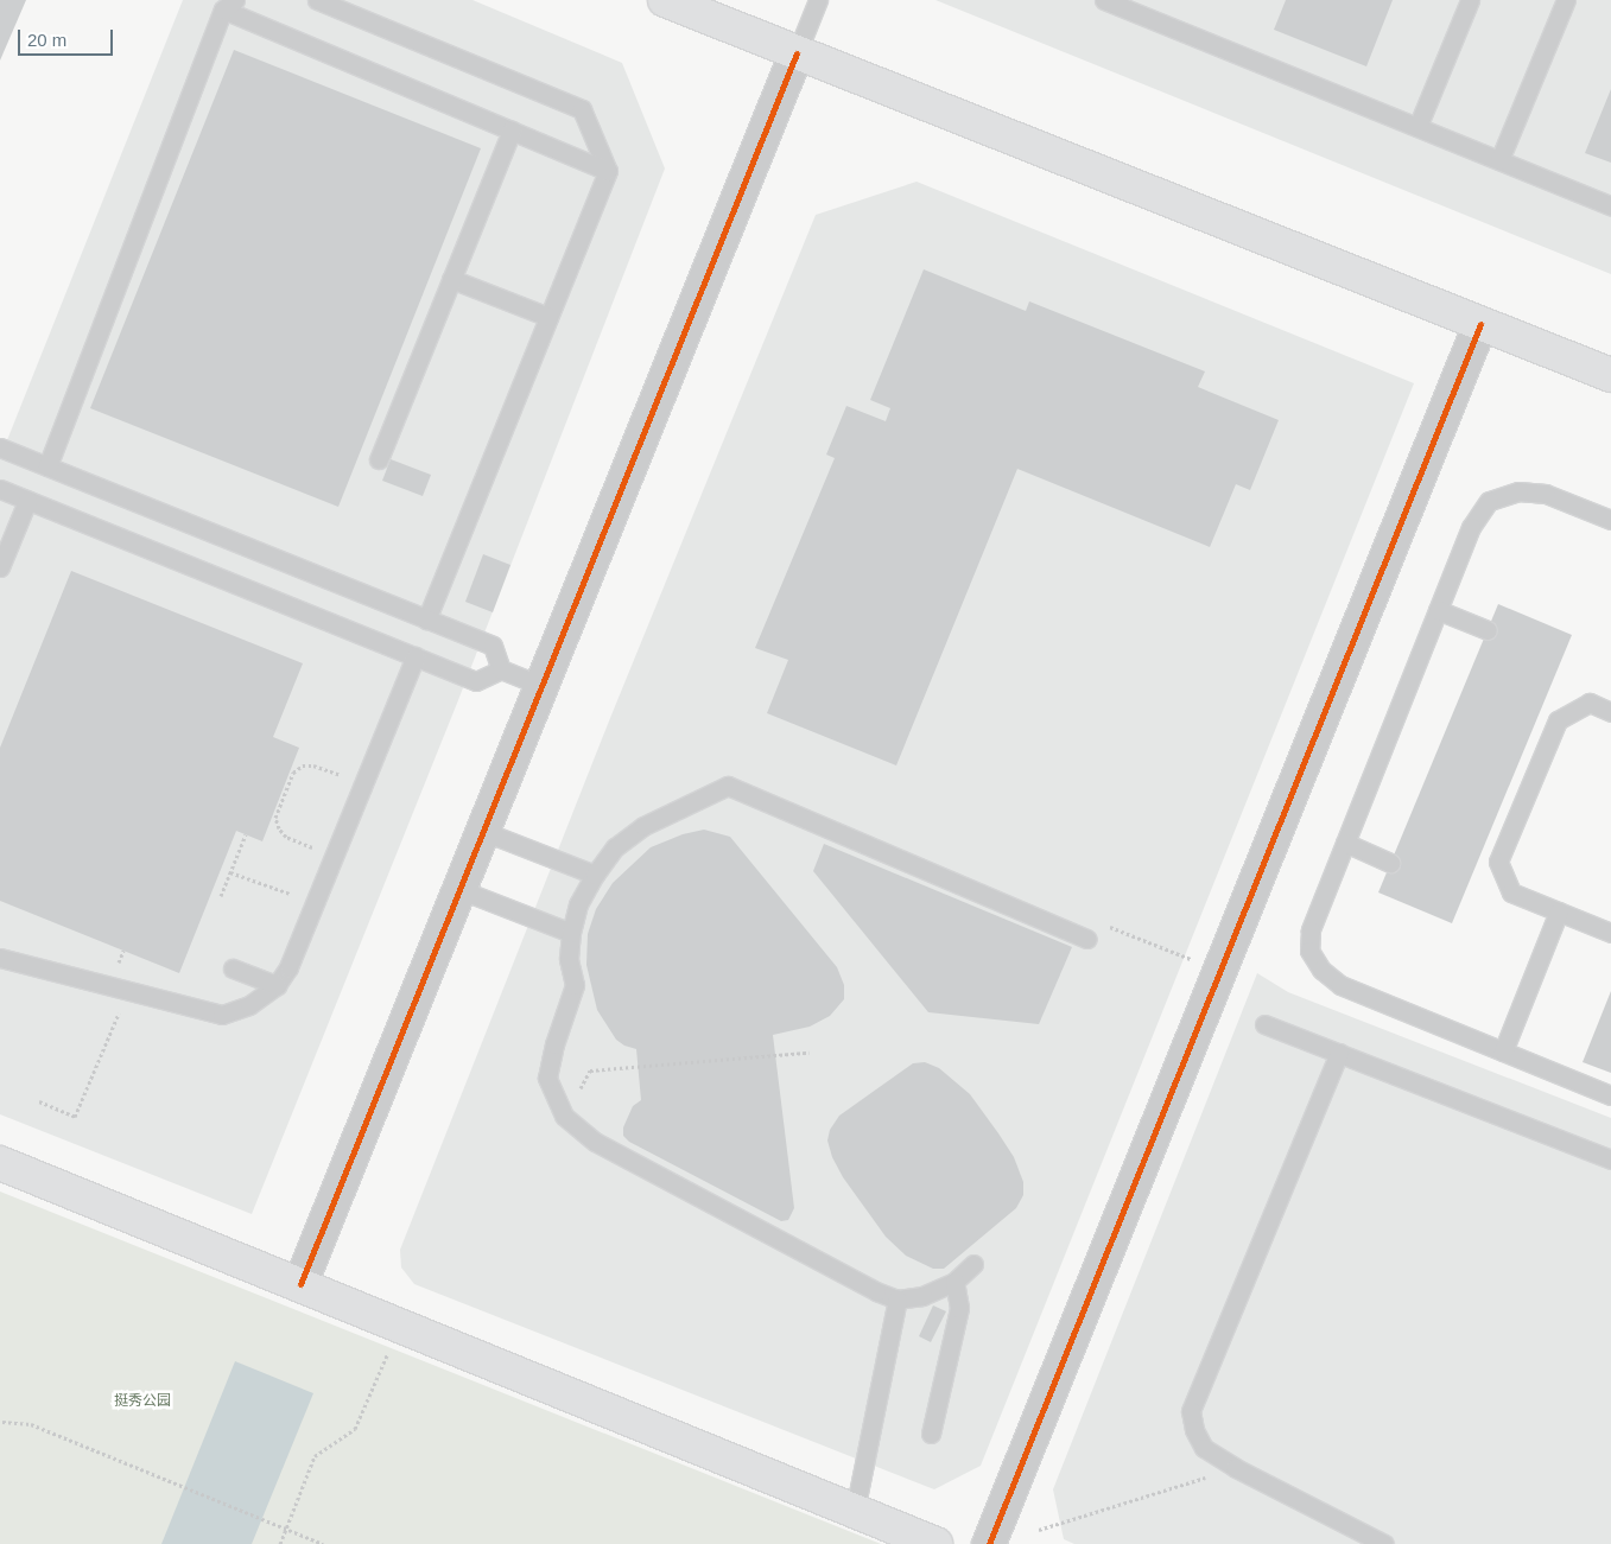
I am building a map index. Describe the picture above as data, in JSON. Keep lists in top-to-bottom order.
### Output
{
  "parks": ["挺秀公园"],
  "scale_bar": "20 m"
}
